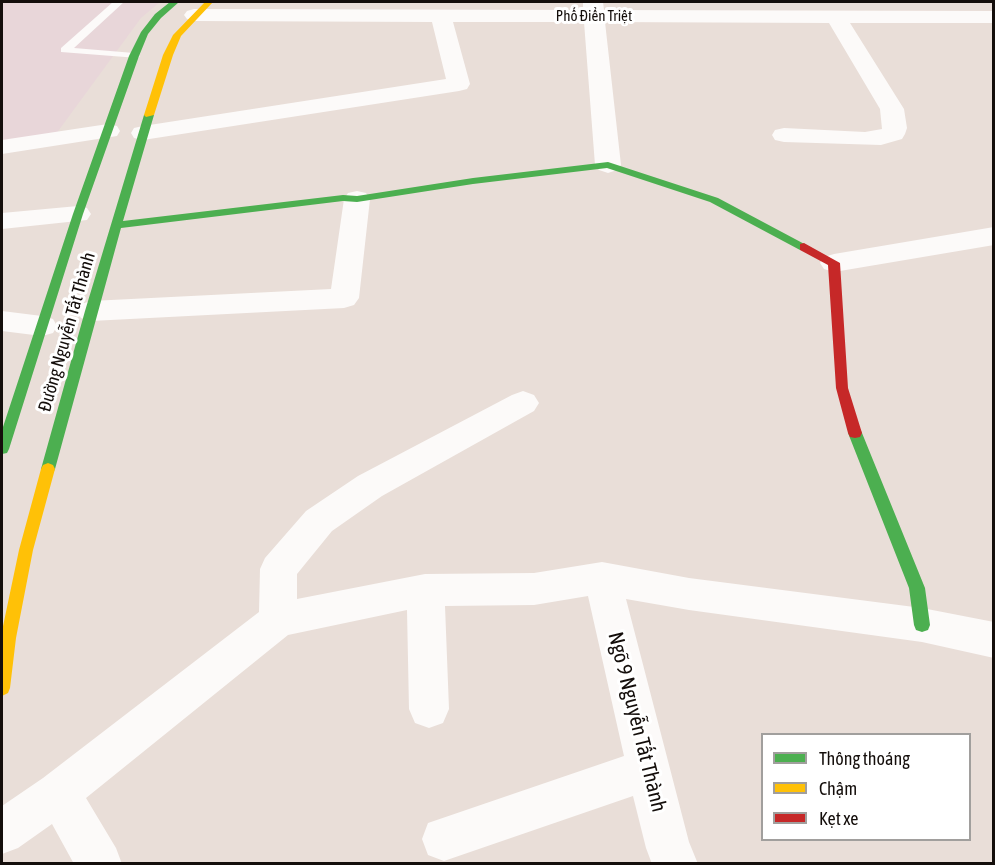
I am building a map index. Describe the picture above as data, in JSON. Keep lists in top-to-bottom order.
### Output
{
  "streets": {
    "main road": ["Đường Nguyễn Tất Thành"],
    "street": ["Phố Điển Triệt", "Ngõ 9 Nguyễn Tất Thành"]
  },
  "crossings": [
    ["Phố Điển Triệt", "Đường Nguyễn Tất Thành"]
  ],
  "legend": ["Thông thoáng", "Chậm", "Kẹt xe"]
}
